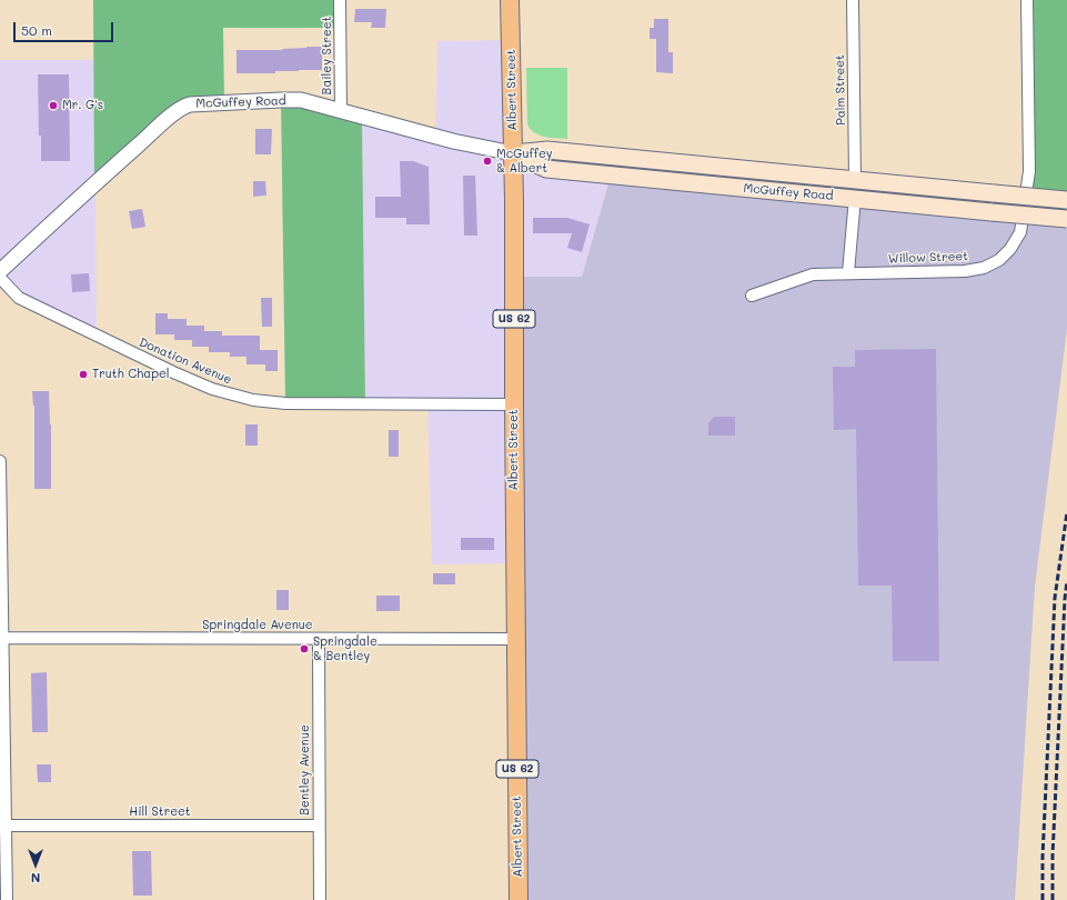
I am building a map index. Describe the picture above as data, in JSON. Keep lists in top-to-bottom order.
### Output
{
  "streets": {
    "main road": ["Albert Street", "McGuffey Road", "US 62"],
    "street": [
      "Bailey Street",
      "Palm Street",
      "Willow Street",
      "Donation Avenue",
      "Springdale Avenue",
      "Bentley Avenue",
      "Hill Street"
    ]
  },
  "crossings": [
    ["Bailey Street", "McGuffey Road"],
    ["Albert Street", "McGuffey Road"],
    ["Albert Street", "Donation Avenue"],
    ["Albert Street", "Springdale Avenue"],
    ["Palm Street", "McGuffey Road"],
    ["Springdale Avenue", "Bentley Avenue"],
    ["Bentley Avenue", "Hill Street"]
  ],
  "places": [
    "Mr. G's",
    "McGuffey & Albert",
    "Truth Chapel",
    "Springdale & Bentley"
  ],
  "scale_bar": "50 m",
  "north": "bottom"
}
